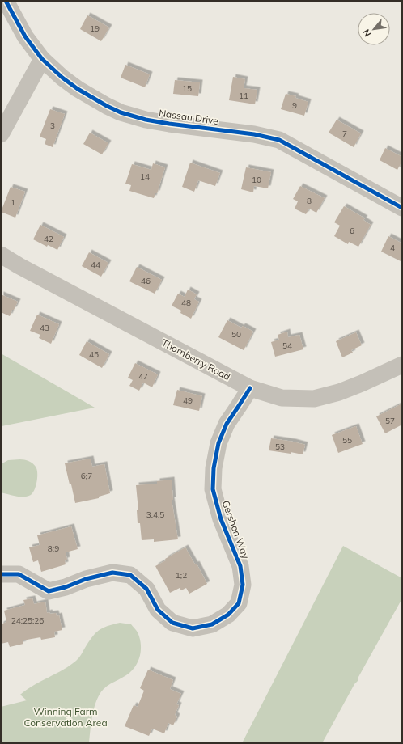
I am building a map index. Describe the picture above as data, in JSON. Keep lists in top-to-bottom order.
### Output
{
  "streets": {
    "street": ["Nassau Drive", "Thornberry Road", "Gershon Way"]
  },
  "crossings": [
    ["Thornberry Road", "Gershon Way"]
  ],
  "parks": ["Winning Farm Conservation Area"],
  "house_numbers": [
    "19",
    "15",
    "11",
    "9",
    "3",
    "7",
    "14",
    "10",
    "8",
    "1",
    "6",
    "42",
    "4",
    "44",
    "46",
    "48",
    "43",
    "50",
    "54",
    "45",
    "47",
    "49",
    "57",
    "55",
    "53",
    "6;7",
    "3;4;5",
    "8;9",
    "1;2",
    "24;25;26"
  ],
  "north": "bottom left"
}
